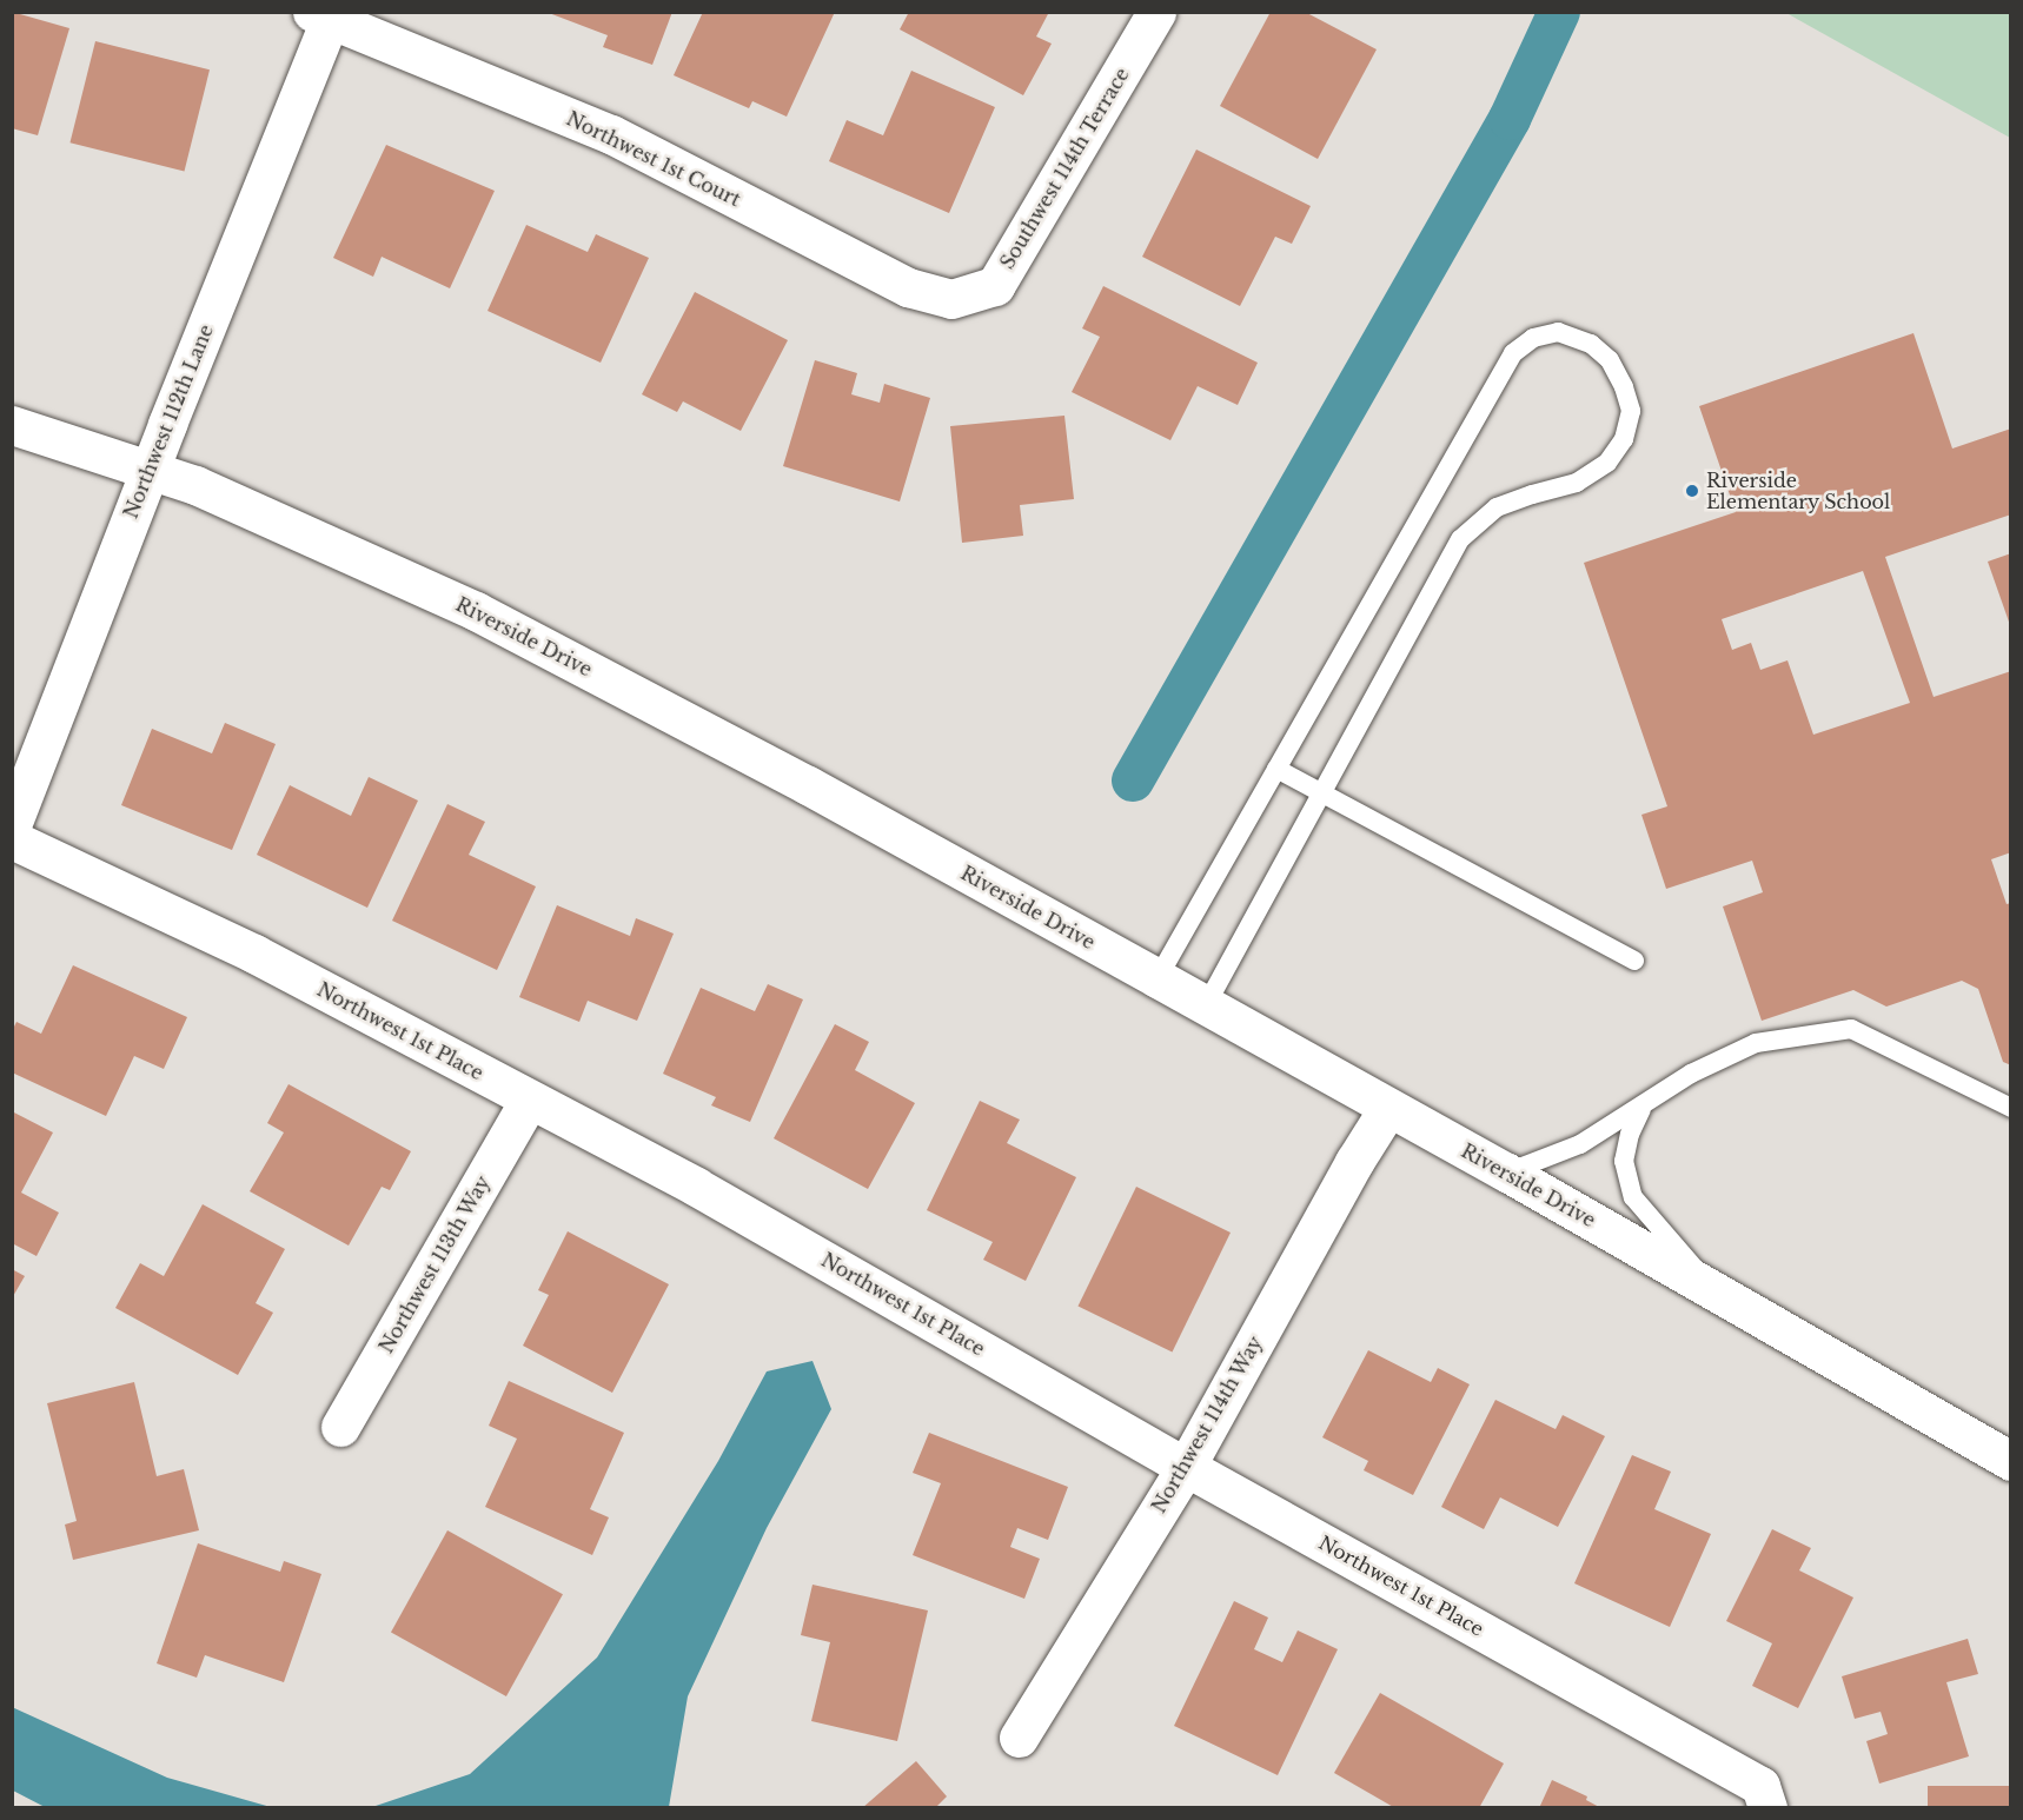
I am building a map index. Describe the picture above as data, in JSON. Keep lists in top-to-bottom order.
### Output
{
  "streets": {
    "street": [
      "Northwest 1st Court",
      "Southwest 114th Terrace",
      "Northwest 112th Lane",
      "Riverside Drive",
      "Northwest 1st Place",
      "Northwest 113th Way",
      "Northwest 114th Way"
    ]
  },
  "crossings": [
    ["Northwest 1st Court", "Southwest 114th Terrace"],
    ["Northwest 1st Court", "Northwest 112th Lane"],
    ["Northwest 112th Lane", "Riverside Drive"],
    ["Riverside Drive", "Northwest 114th Way"],
    ["Northwest 1st Place", "Northwest 113th Way"],
    ["Northwest 1st Place", "Northwest 114th Way"]
  ],
  "places": ["Riverside Elementary School"]
}
